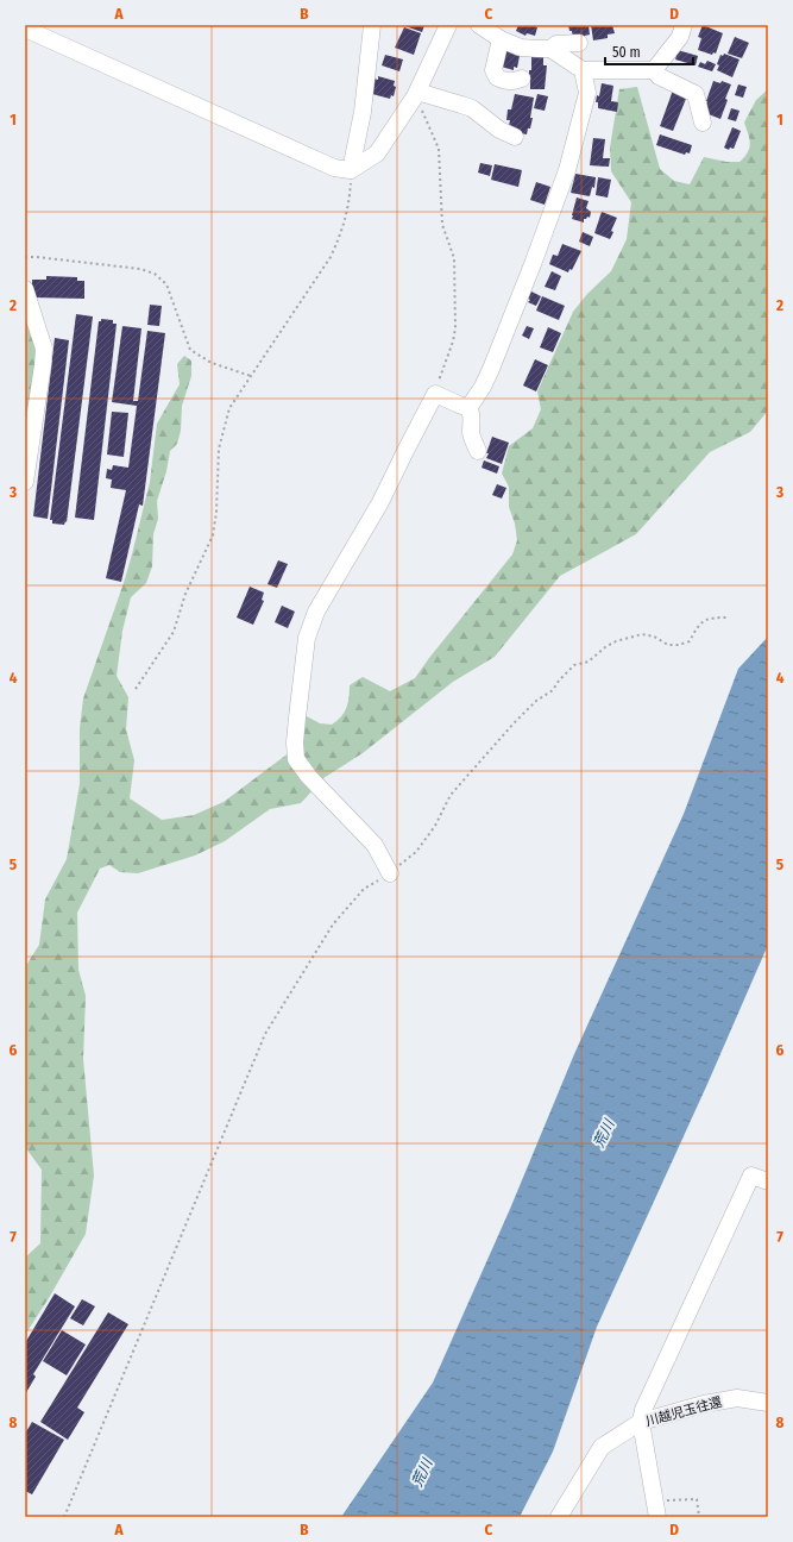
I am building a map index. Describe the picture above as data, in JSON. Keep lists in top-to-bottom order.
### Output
{
  "streets": {
    "street": ["川越児玉往還"]
  },
  "water": ["荒川"],
  "scale_bar": "50 m",
  "grid": {
    "columns": [
      "A",
      "B",
      "C",
      "D"
    ],
    "rows": [
      "1",
      "2",
      "3",
      "4",
      "5",
      "6",
      "7",
      "8"
    ]
  }
}
